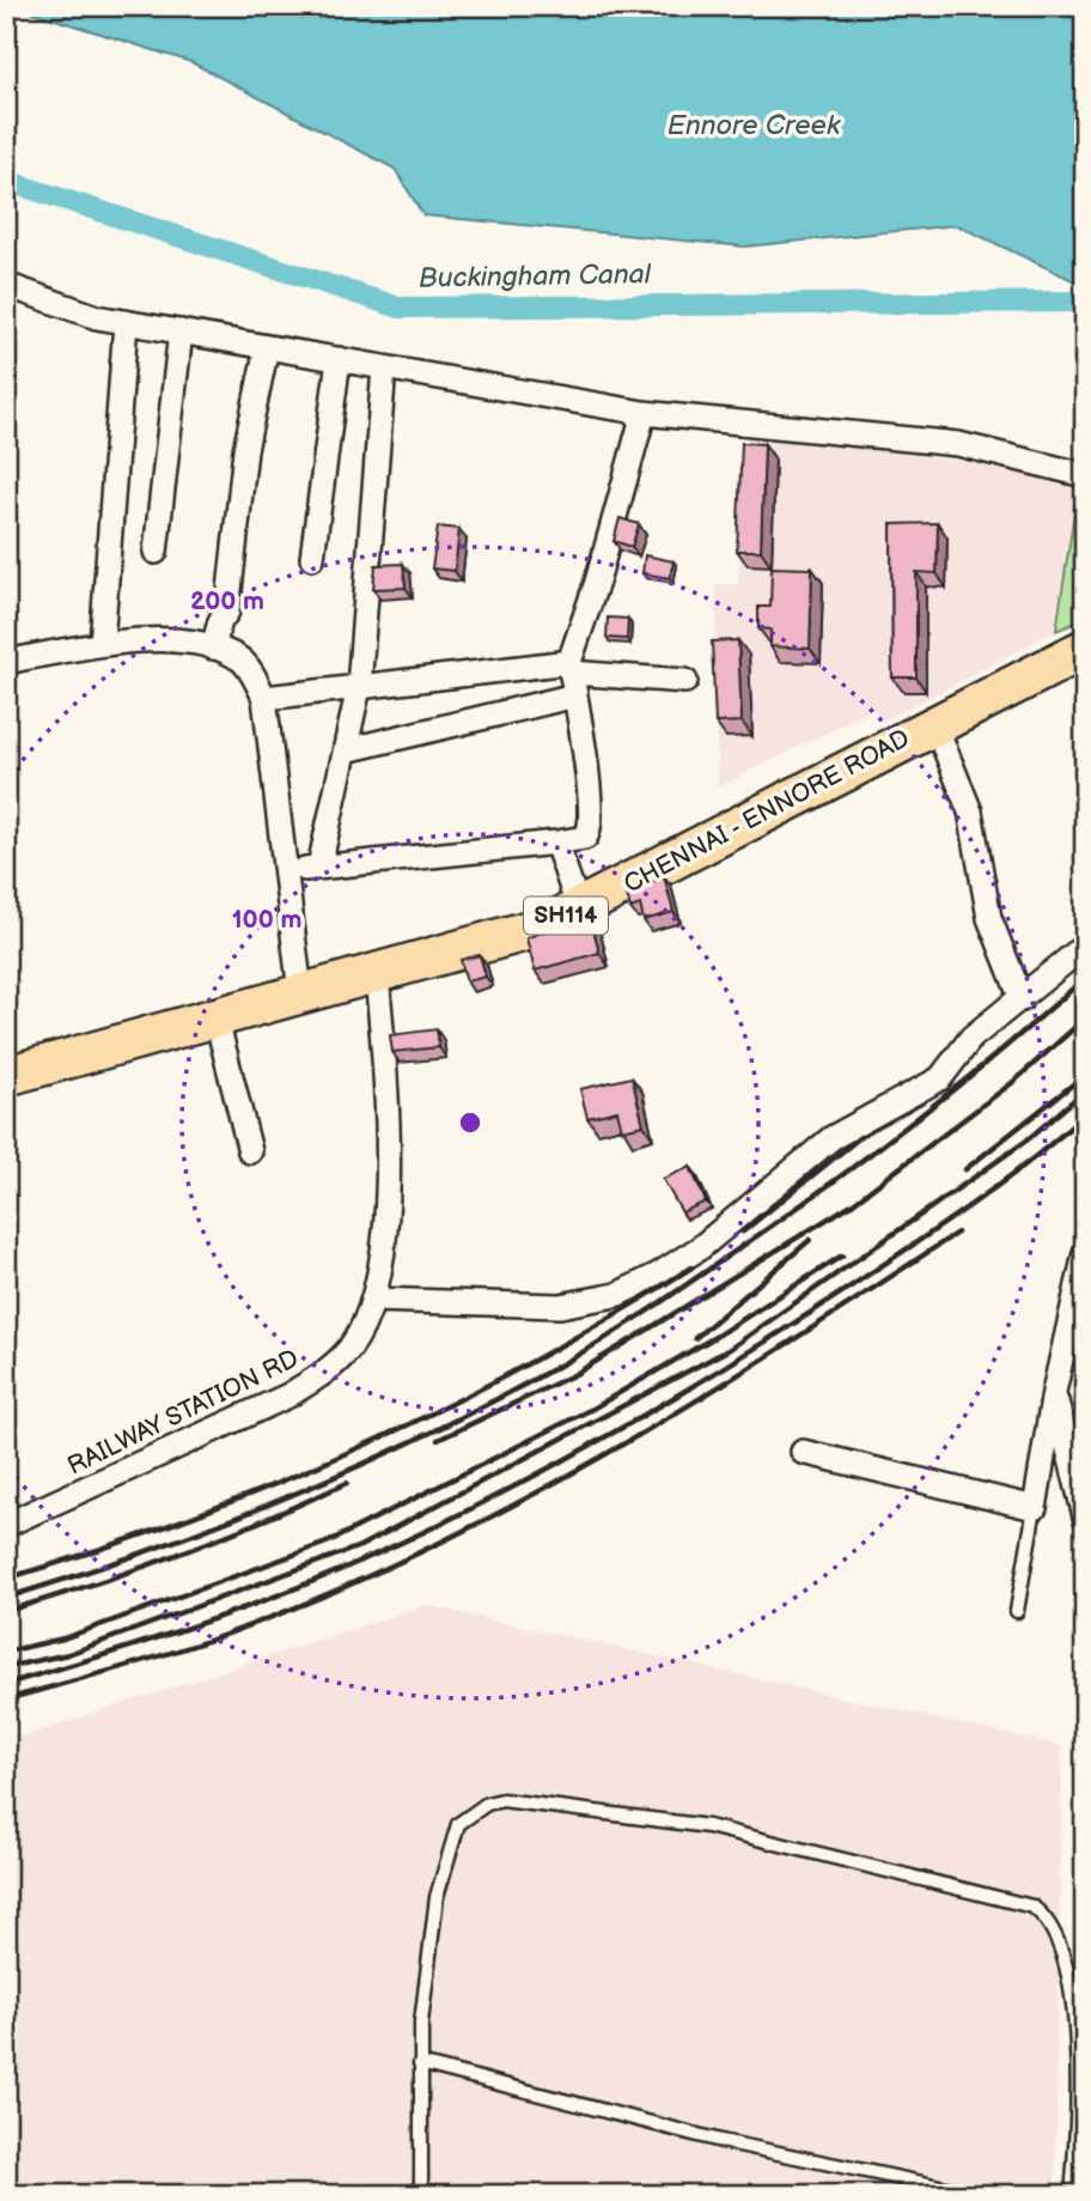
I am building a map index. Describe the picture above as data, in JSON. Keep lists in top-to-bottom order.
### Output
{
  "streets": {
    "main road": ["CHENNAI - ENNORE ROAD", "SH114"],
    "street": ["RAILWAY STATION RD"]
  },
  "crossings": [
    ["CHENNAI - ENNORE ROAD", "RAILWAY STATION RD"]
  ],
  "water": ["Ennore Creek", "Buckingham Canal"],
  "rings": ["200 m", "100 m"]
}
